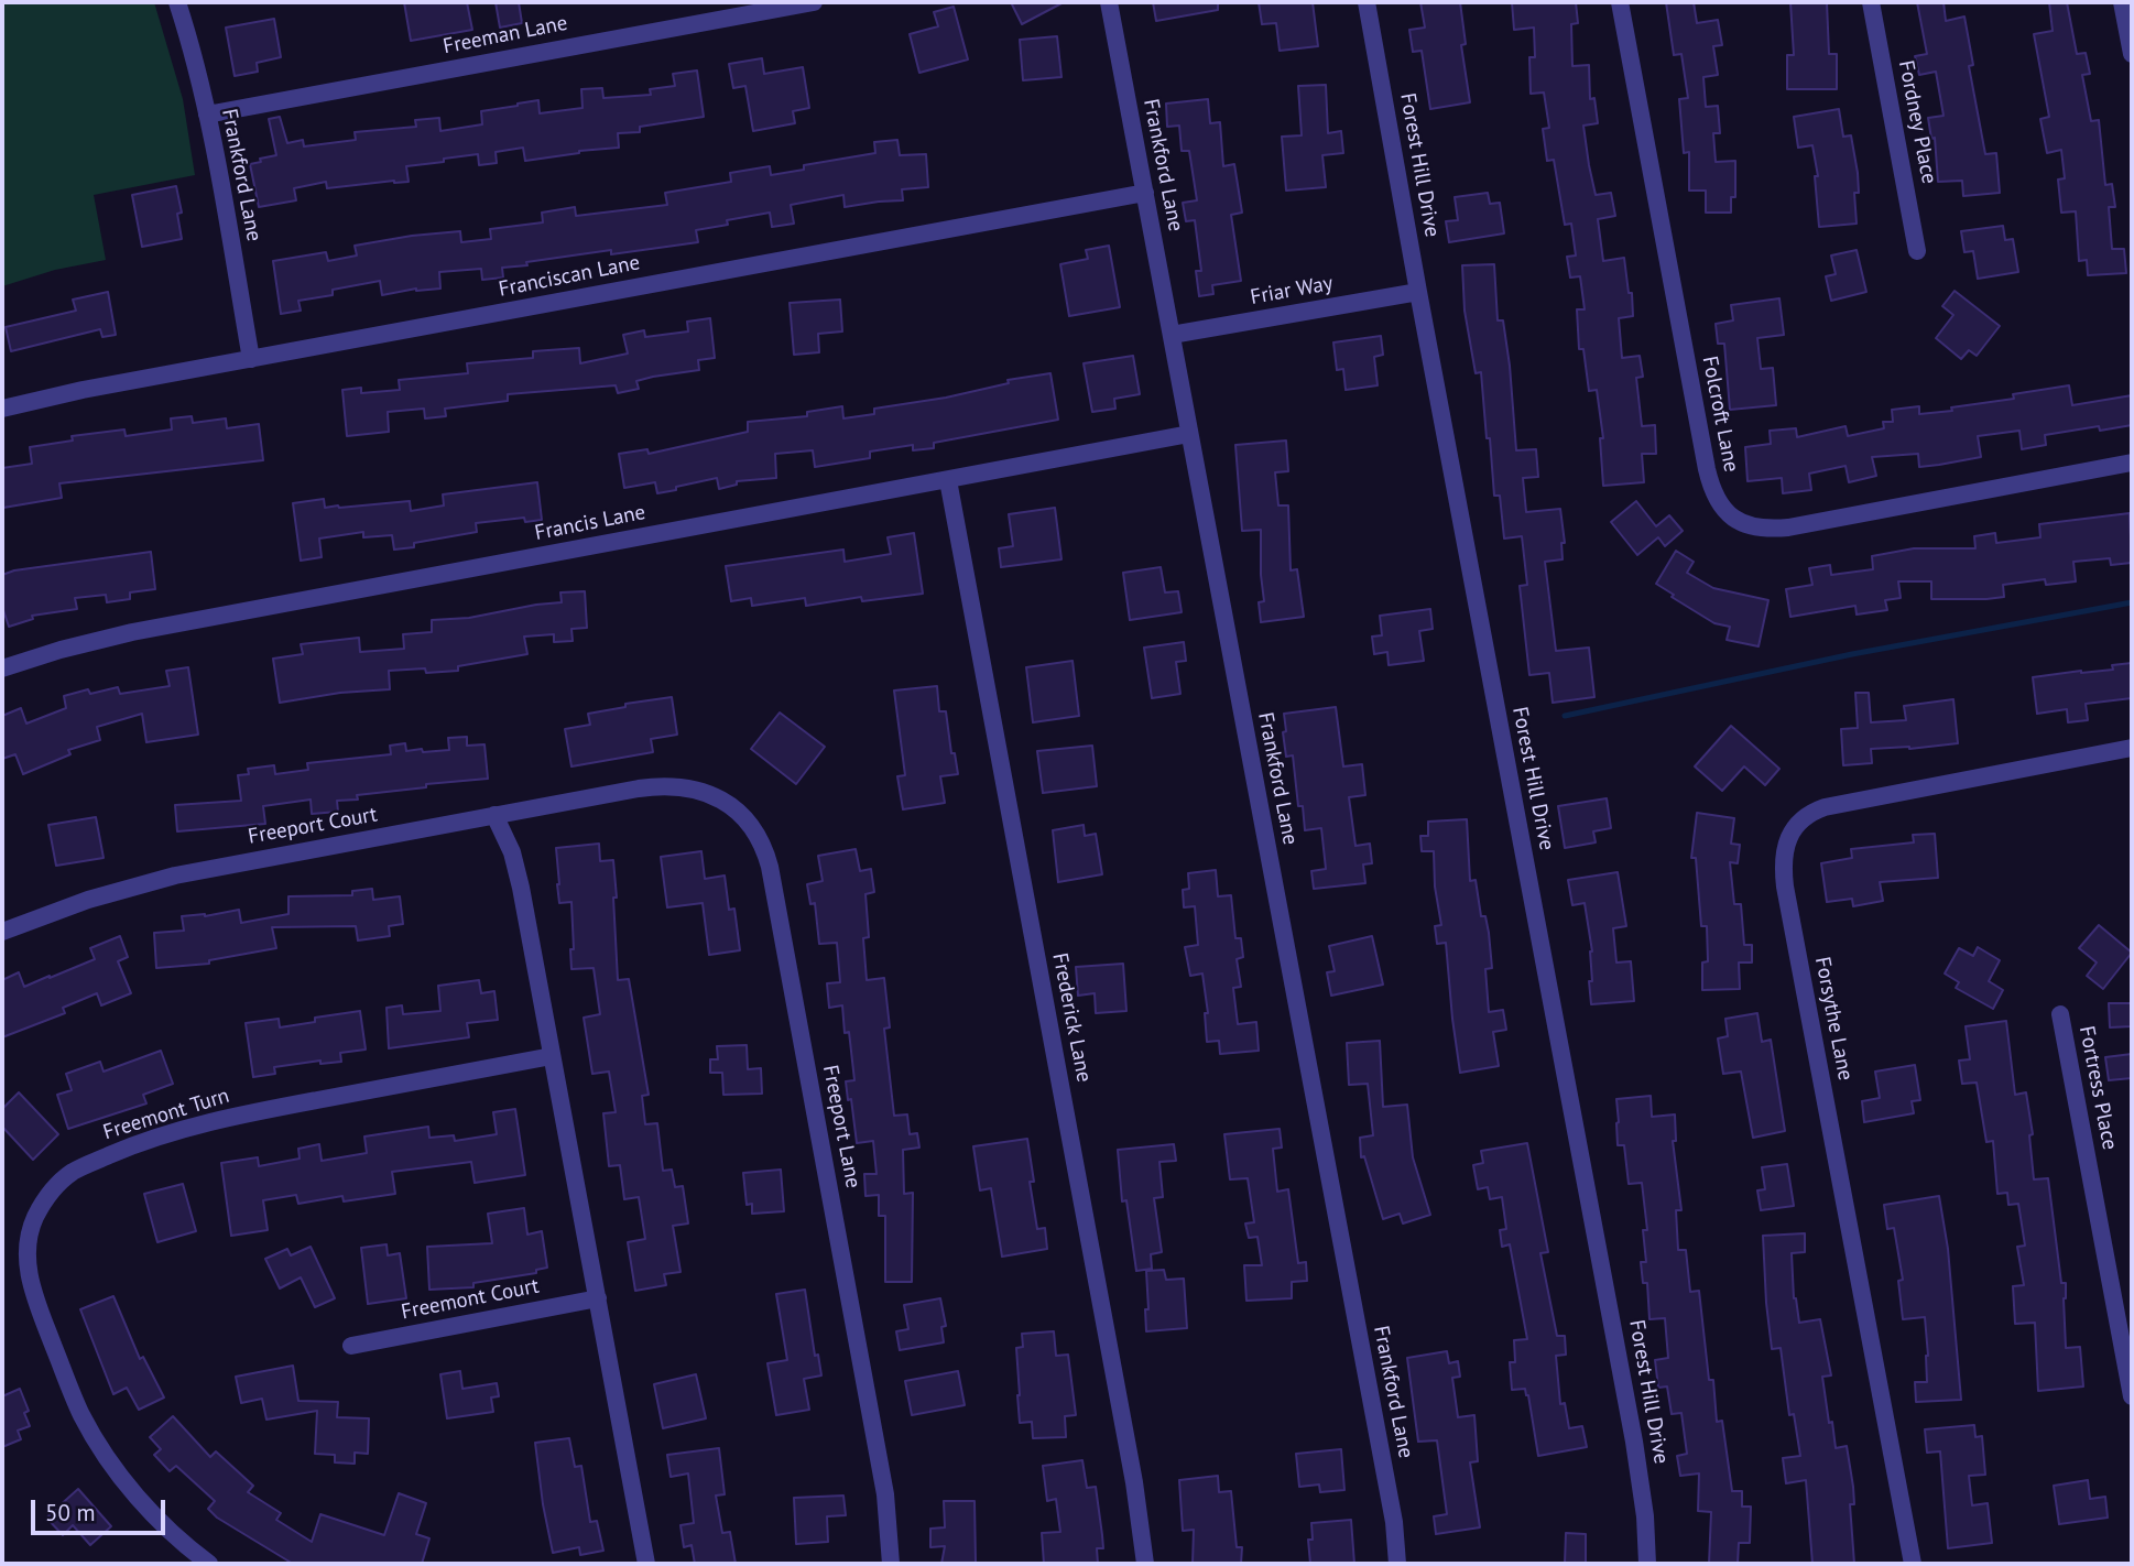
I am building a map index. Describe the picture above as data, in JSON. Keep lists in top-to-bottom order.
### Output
{
  "streets": {
    "street": [
      "Freeman Lane",
      "Fordney Place",
      "Frankford Lane",
      "Forest Hill Drive",
      "Franciscan Lane",
      "Friar Way",
      "Folcroft Lane",
      "Francis Lane",
      "Freeport Court",
      "Frederick Lane",
      "Forsythe Lane",
      "Fortress Place",
      "Freemont Turn",
      "Freeport Lane",
      "Freemont Court"
    ]
  },
  "crossings": [
    ["Freeman Lane", "Frankford Lane"],
    ["Frankford Lane", "Franciscan Lane"],
    ["Frankford Lane", "Friar Way"],
    ["Frankford Lane", "Francis Lane"],
    ["Forest Hill Drive", "Friar Way"],
    ["Francis Lane", "Frederick Lane"],
    ["Freeport Court", "Freeport Lane"]
  ],
  "scale_bar": "50 m"
}
